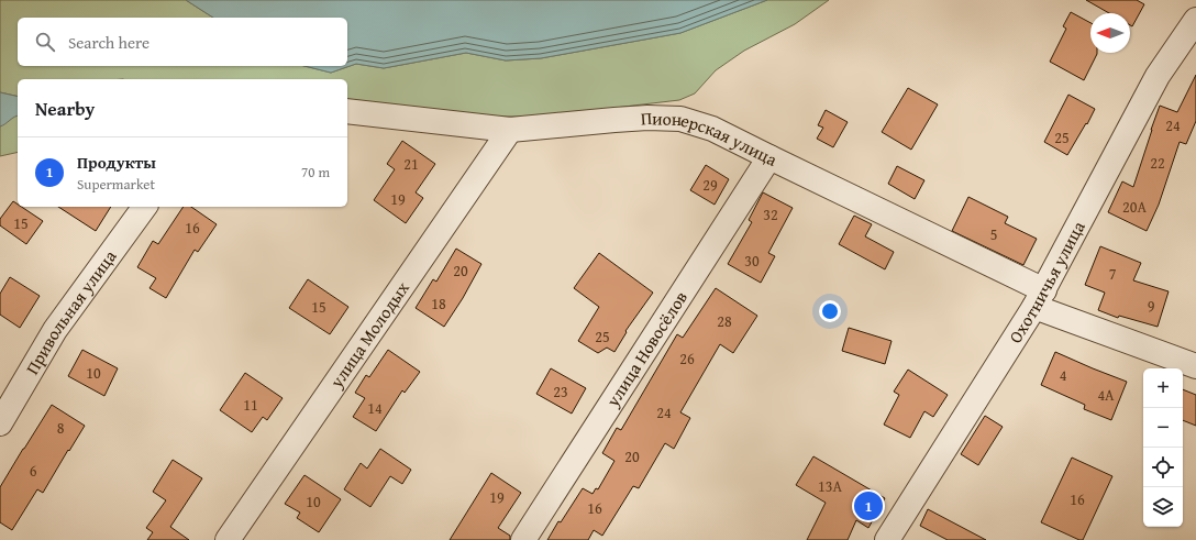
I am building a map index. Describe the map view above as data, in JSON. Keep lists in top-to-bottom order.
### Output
{
  "streets": {
    "street": [
      "Пионерская улица",
      "Охотничья улица",
      "Привольная улица",
      "улица Молодых",
      "улица Новосёлов"
    ]
  },
  "crossings": [
    ["Пионерская улица", "Охотничья улица"],
    ["Пионерская улица", "улица Молодых"],
    ["Пионерская улица", "улица Новосёлов"]
  ],
  "house_numbers": [
    "24",
    "25",
    "22",
    "21",
    "29",
    "19",
    "20А",
    "32",
    "15",
    "16",
    "5",
    "30",
    "20",
    "7",
    "18",
    "9",
    "15",
    "28",
    "25",
    "26",
    "10",
    "4",
    "23",
    "4А",
    "11",
    "14",
    "24",
    "8",
    "20",
    "6",
    "13А",
    "19",
    "16",
    "10",
    "16"
  ],
  "north": "left",
  "page": {
    "search": "Search here",
    "heading": "Nearby",
    "list": [
      {
        "mark": "1",
        "name": "Продукты",
        "note": "Supermarket",
        "value": "70 m"
      }
    ],
    "map_buttons": ["+", "−"],
    "pins": "1"
  }
}
